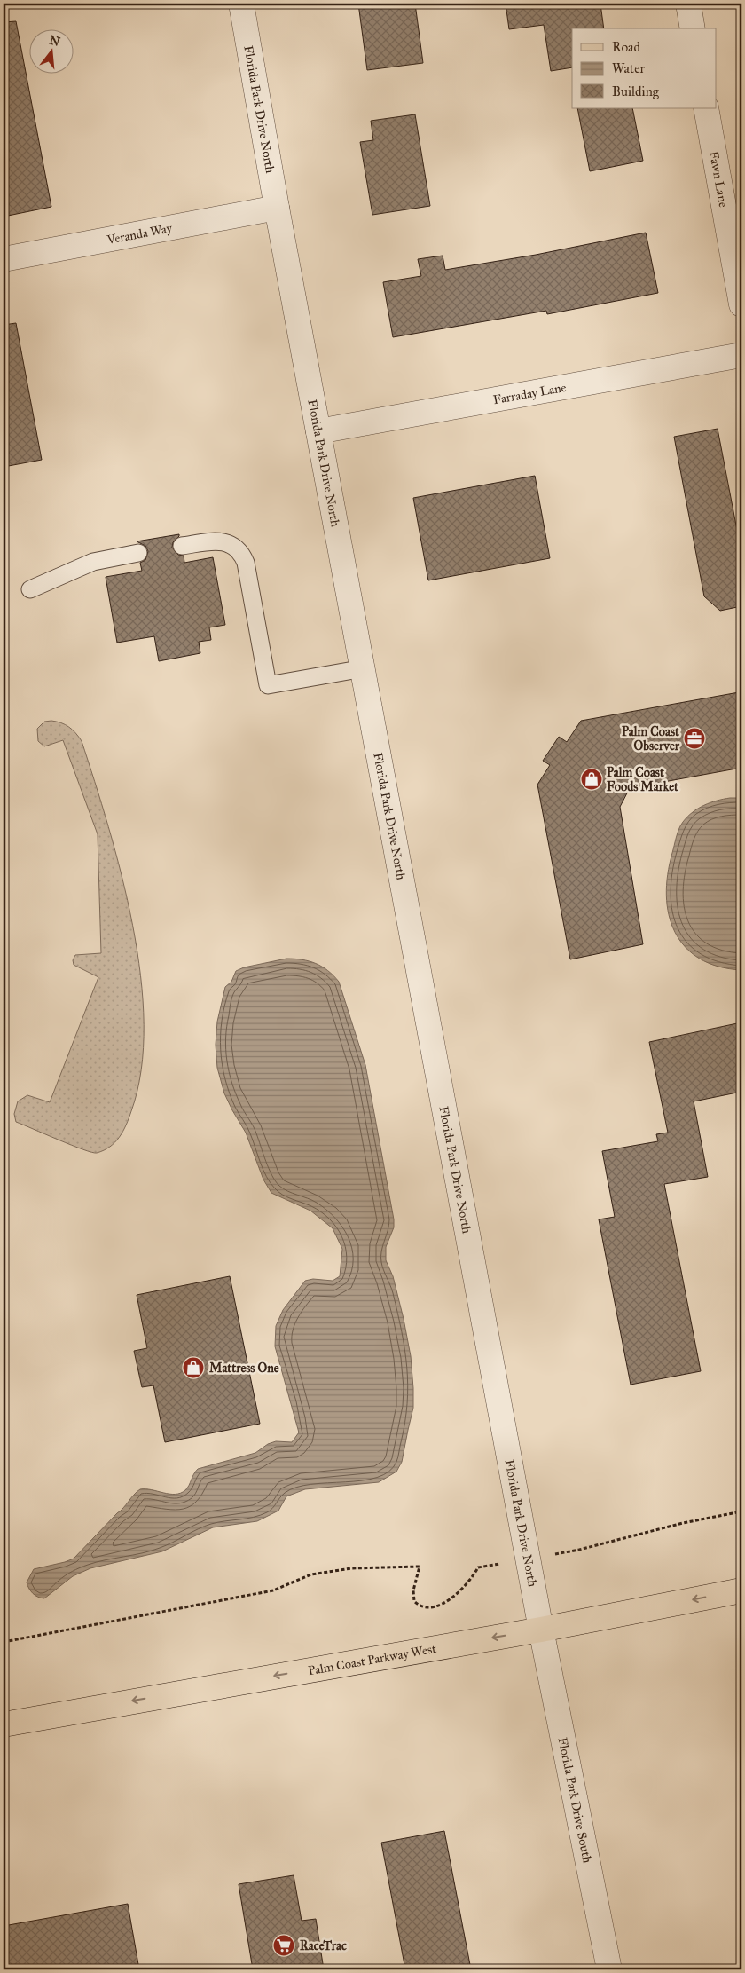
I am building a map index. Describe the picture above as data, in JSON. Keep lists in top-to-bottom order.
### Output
{
  "streets": {
    "main road": ["Palm Coast Parkway West"],
    "street": [
      "Florida Park Drive North",
      "Fawn Lane",
      "Veranda Way",
      "Farraday Lane",
      "Florida Park Drive South"
    ]
  },
  "crossings": [
    ["Florida Park Drive North", "Veranda Way"],
    ["Florida Park Drive North", "Farraday Lane"],
    ["Florida Park Drive North", "Palm Coast Parkway West"],
    ["Florida Park Drive North", "Florida Park Drive South"],
    ["Palm Coast Parkway West", "Florida Park Drive South"]
  ],
  "one_way": ["Palm Coast Parkway West"],
  "places": {
    "office": ["Palm Coast Observer"],
    "shop": ["Palm Coast Foods Market", "Mattress One"],
    "supermarket": ["RaceTrac"]
  },
  "legend": ["Road", "Water", "Building"],
  "north": "top"
}
